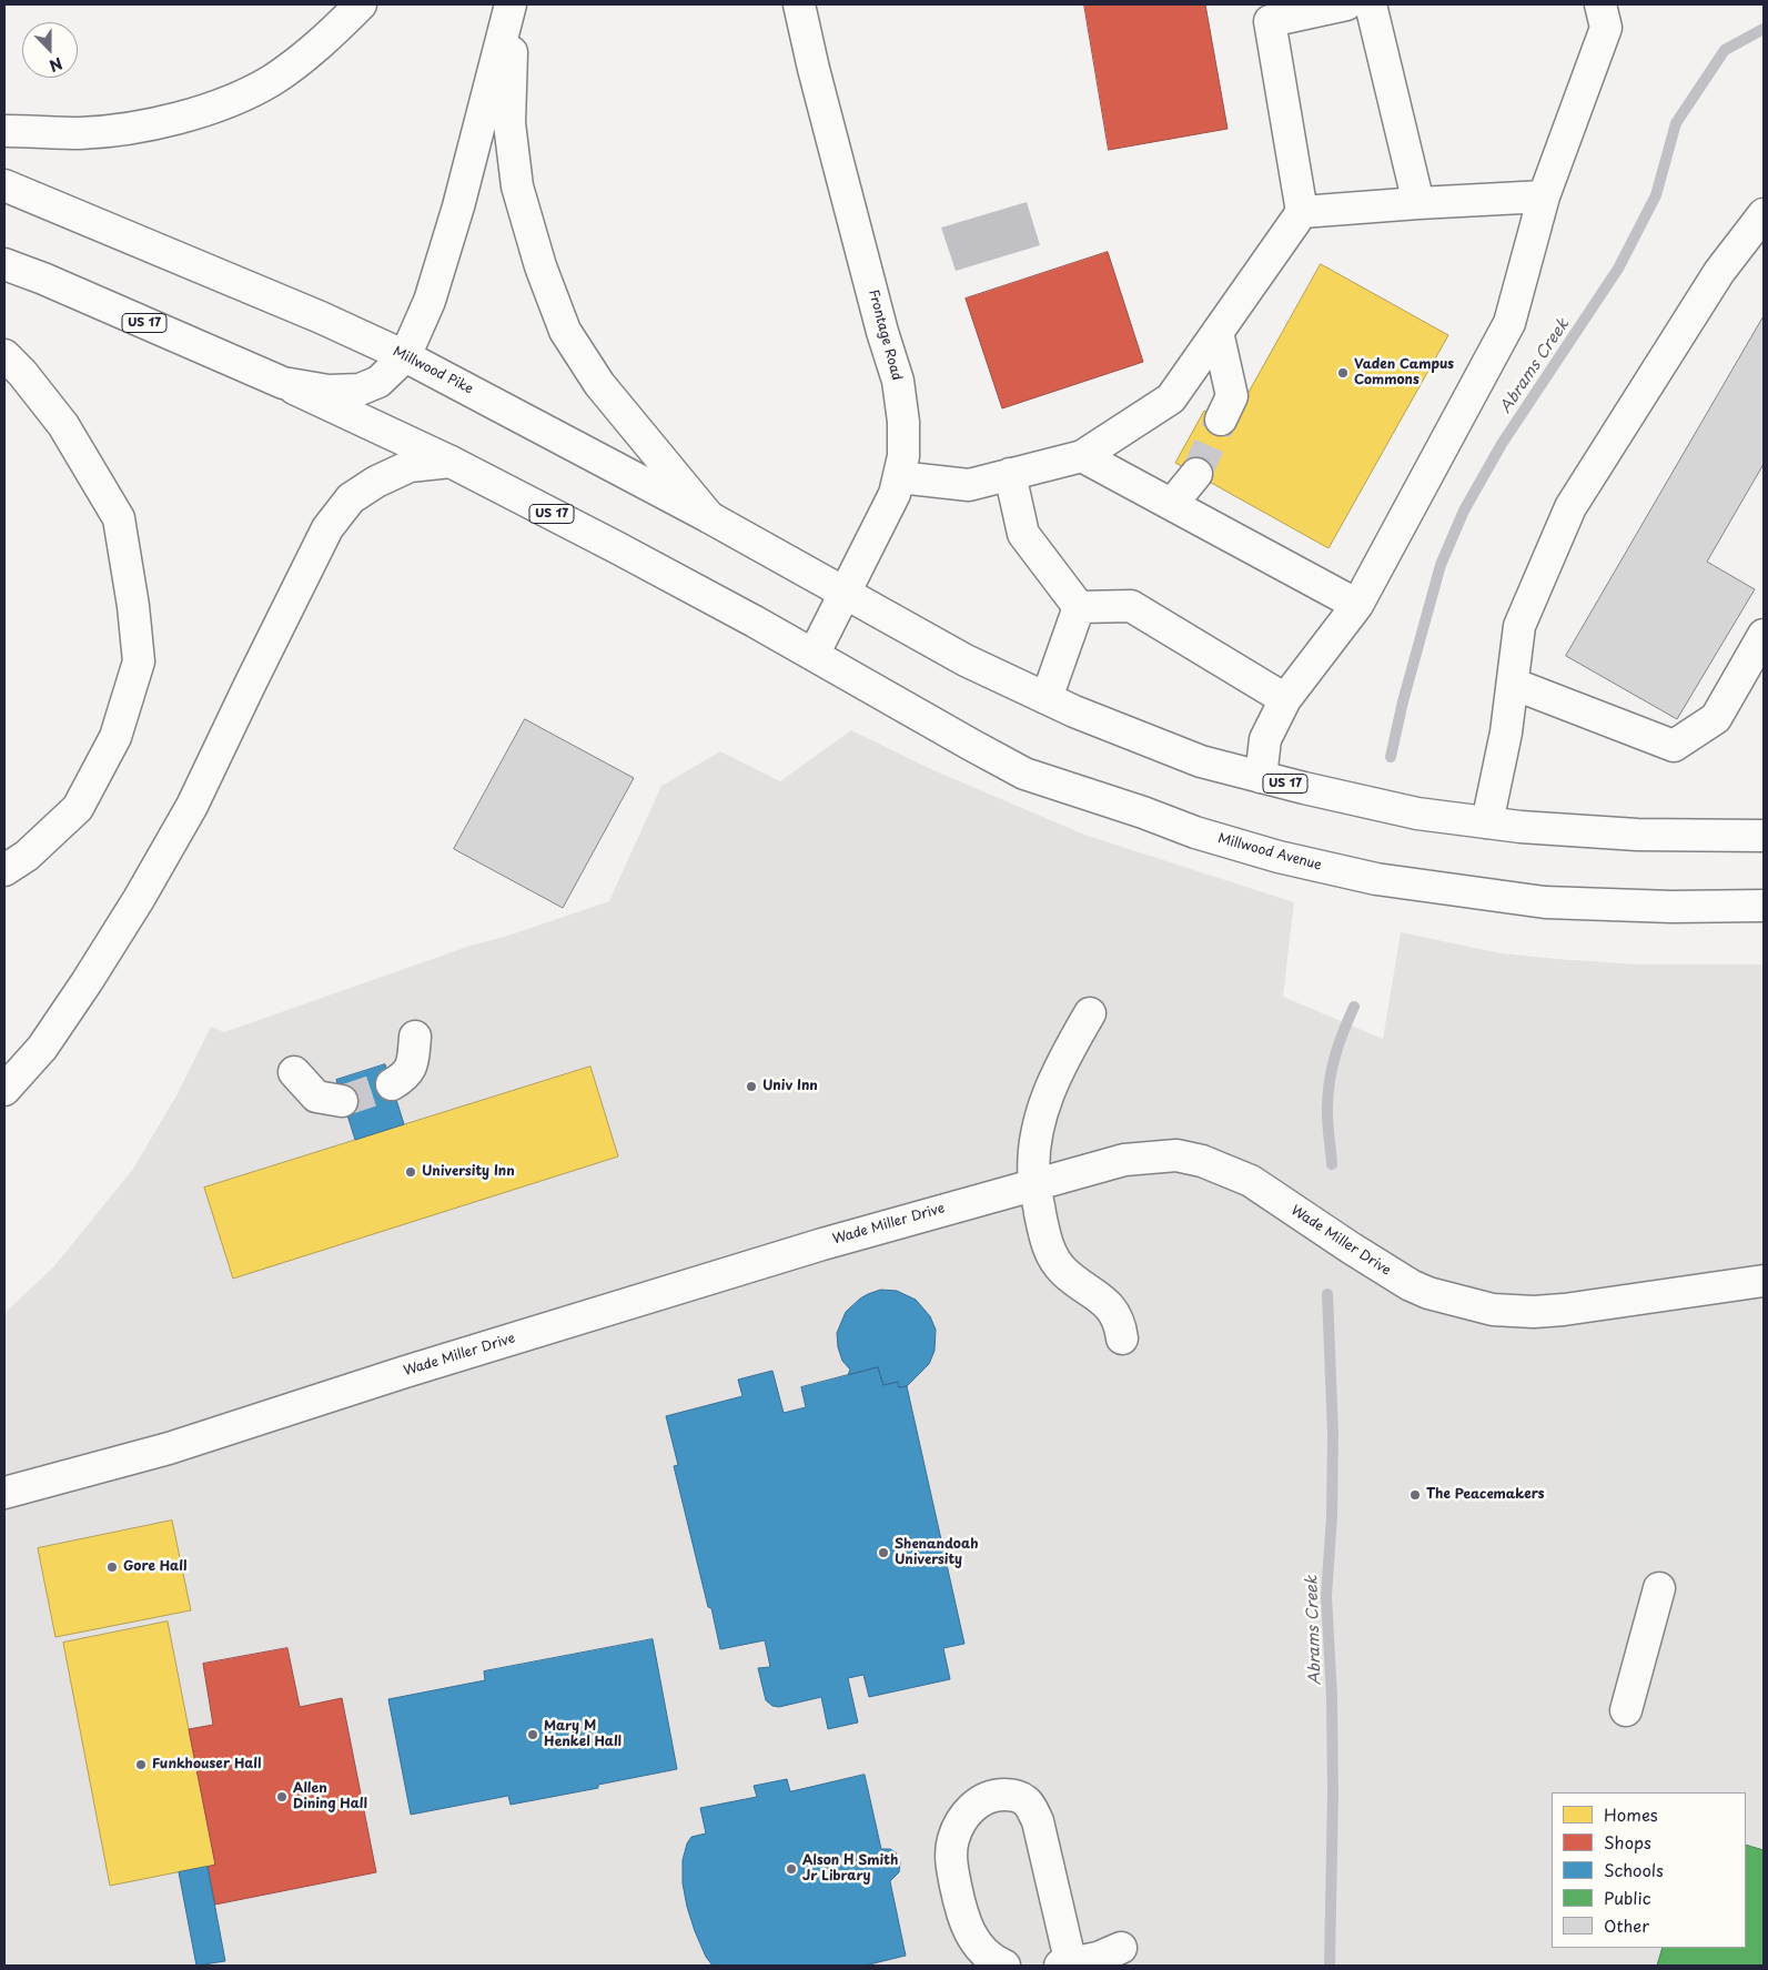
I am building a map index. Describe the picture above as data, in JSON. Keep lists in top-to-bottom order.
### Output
{
  "streets": {
    "main road": [
      "US 17",
      "Frontage Road",
      "Millwood Pike",
      "Millwood Avenue",
      "Wade Miller Drive"
    ]
  },
  "crossings": [
    ["US 17", "Frontage Road"],
    ["US 17", "Millwood Pike"],
    ["US 17", "Millwood Avenue"],
    ["Frontage Road", "Millwood Pike"],
    ["Frontage Road", "Millwood Avenue"]
  ],
  "water": ["Abrams Creek"],
  "places": [
    "Vaden Campus Commons",
    "Univ Inn",
    "University Inn",
    "The Peacemakers",
    "Shenandoah University",
    "Gore Hall",
    "Mary M Henkel Hall",
    "Funkhouser Hall",
    "Allen Dining Hall",
    "Alson H Smith Jr Library"
  ],
  "legend": [
    "Homes",
    "Shops",
    "Schools",
    "Public",
    "Other"
  ],
  "north": "bottom"
}
